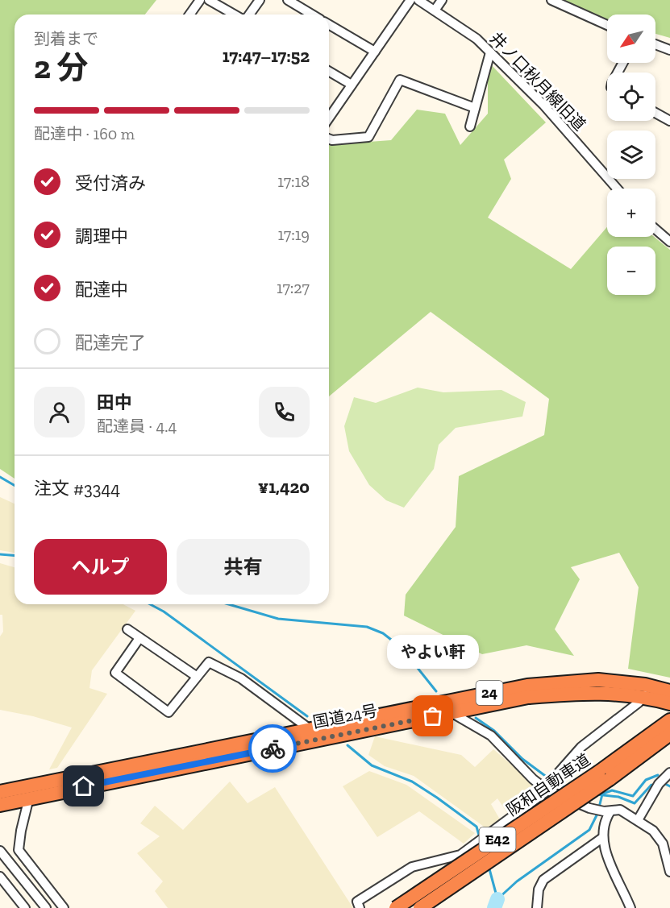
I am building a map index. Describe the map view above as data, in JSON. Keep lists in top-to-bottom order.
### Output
{
  "streets": {
    "highway": [
      "24",
      "国道24号",
      "阪和自動車道",
      "E42"
    ],
    "street": ["井ノ口秋月線旧道"]
  },
  "places": ["やよい軒"],
  "north": "bottom left",
  "page": {
    "map_buttons": ["+", "−"],
    "heading": ["2 分", "到着まで", "17:47–17:52"],
    "panel": [
      "田中",
      "配達員 · 4.4",
      "注文 #3344",
      "¥1,420"
    ],
    "bar": "配達中 · 160 m",
    "list": [
      ["受付済み", "17:18"],
      ["調理中", "17:19"],
      ["配達中", "17:27"],
      "配達完了"
    ],
    "buttons": ["ヘルプ", "共有"],
    "bubble": "やよい軒"
  }
}
